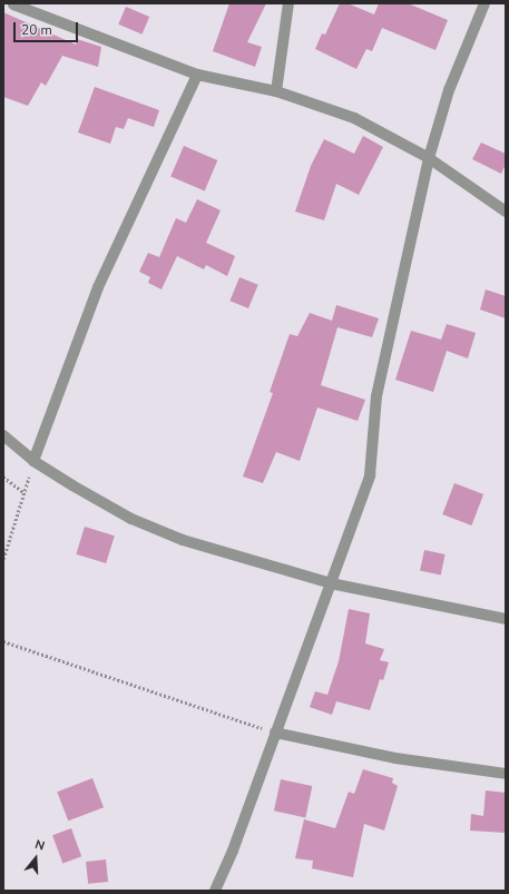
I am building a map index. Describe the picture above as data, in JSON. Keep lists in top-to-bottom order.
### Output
{
  "scale_bar": "20 m",
  "north": "top"
}
